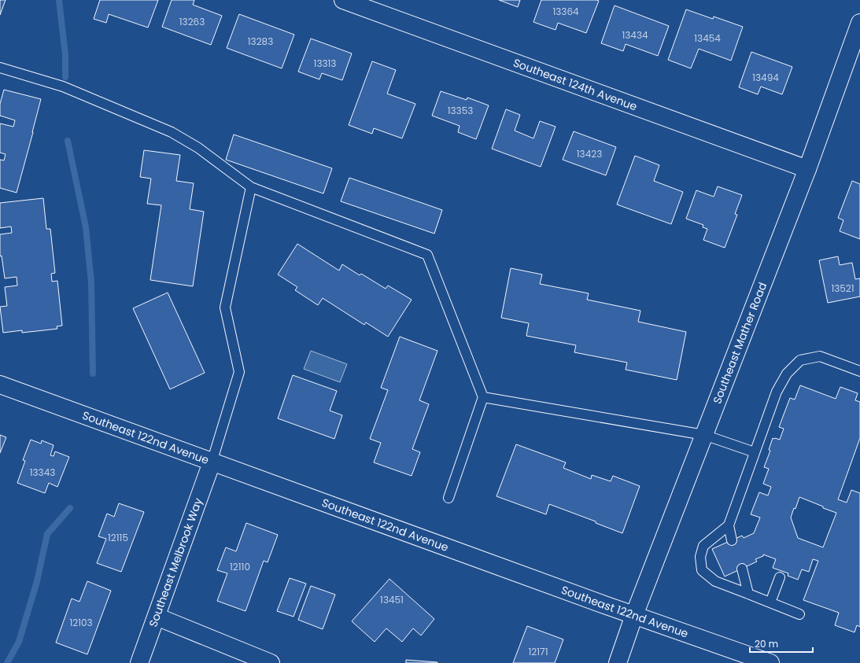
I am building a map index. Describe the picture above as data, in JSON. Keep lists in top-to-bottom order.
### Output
{
  "streets": {
    "street": [
      "Southeast 124th Avenue",
      "Southeast Mather Road",
      "Southeast 122nd Avenue",
      "Southeast Melbrook Way"
    ]
  },
  "crossings": [
    ["Southeast 124th Avenue", "Southeast Mather Road"],
    ["Southeast Mather Road", "Southeast 122nd Avenue"],
    ["Southeast 122nd Avenue", "Southeast Melbrook Way"]
  ],
  "house_numbers": [
    "13364",
    "13263",
    "13434",
    "13454",
    "13283",
    "13313",
    "13494",
    "13353",
    "13423",
    "13521",
    "13343",
    "12115",
    "12110",
    "13451",
    "12103",
    "12171"
  ],
  "scale_bar": "20 m"
}
